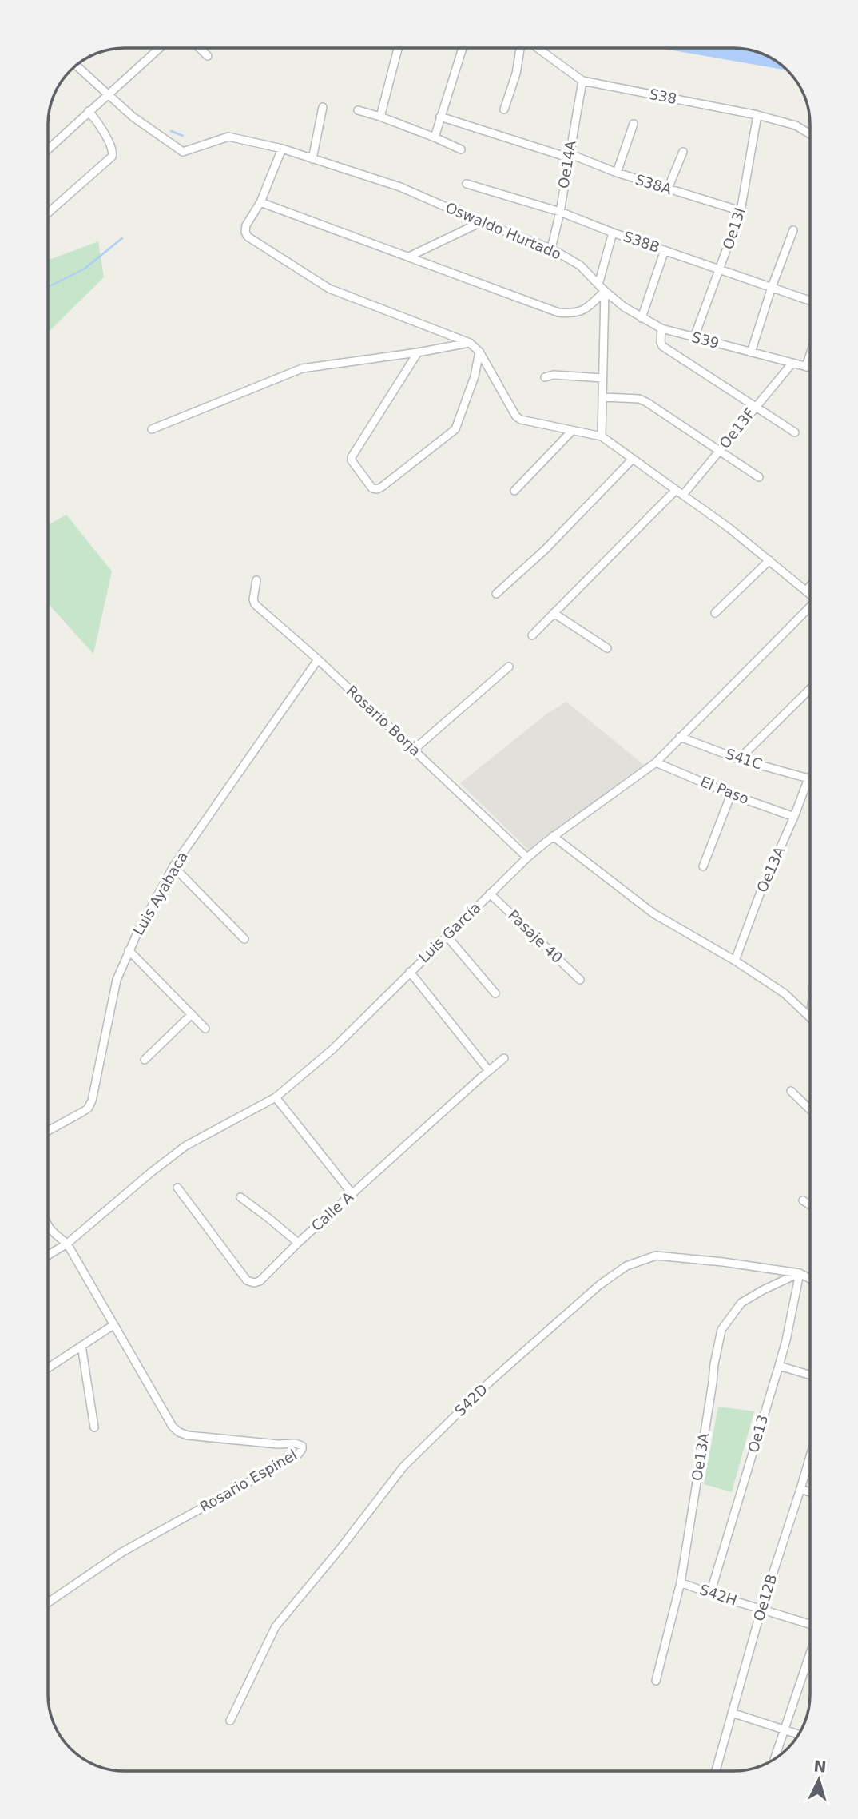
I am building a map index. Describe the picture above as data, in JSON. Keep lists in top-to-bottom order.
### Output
{
  "streets": {
    "street": [
      "S38",
      "Oe14A",
      "S38A",
      "Oe13I",
      "Oswaldo Hurtado",
      "S38B",
      "S39",
      "Oe13F",
      "Rosario Borja",
      "S41C",
      "El Paso",
      "Oe13A",
      "Luis Ayabaca",
      "Luis García",
      "Pasaje 40",
      "Calle A",
      "S42D",
      "Oe13",
      "Rosario Espinel",
      "S42H",
      "Oe12B"
    ]
  },
  "crossings": [
    ["S38", "Oe14A"],
    ["S38", "Oe13I"],
    ["Oe14A", "S38A"],
    ["Oe14A", "Oswaldo Hurtado"],
    ["Oe14A", "S38B"],
    ["S38A", "Oe13I"],
    ["Oe13I", "S38B"],
    ["Oe13I", "S39"],
    ["Oswaldo Hurtado", "S39"],
    ["S39", "Oe13F"],
    ["Rosario Borja", "Luis Ayabaca"],
    ["Rosario Borja", "Luis García"],
    ["S41C", "Oe13A"],
    ["S41C", "Luis García"],
    ["El Paso", "Oe13A"],
    ["El Paso", "Luis García"],
    ["Oe13A", "S42D"],
    ["Oe13A", "Oe13"],
    ["Oe13A", "S42H"],
    ["Luis García", "Pasaje 40"],
    ["Luis García", "Rosario Espinel"],
    ["S42D", "Oe13"],
    ["Oe13", "S42H"],
    ["S42H", "Oe12B"]
  ],
  "north": "top"
}
